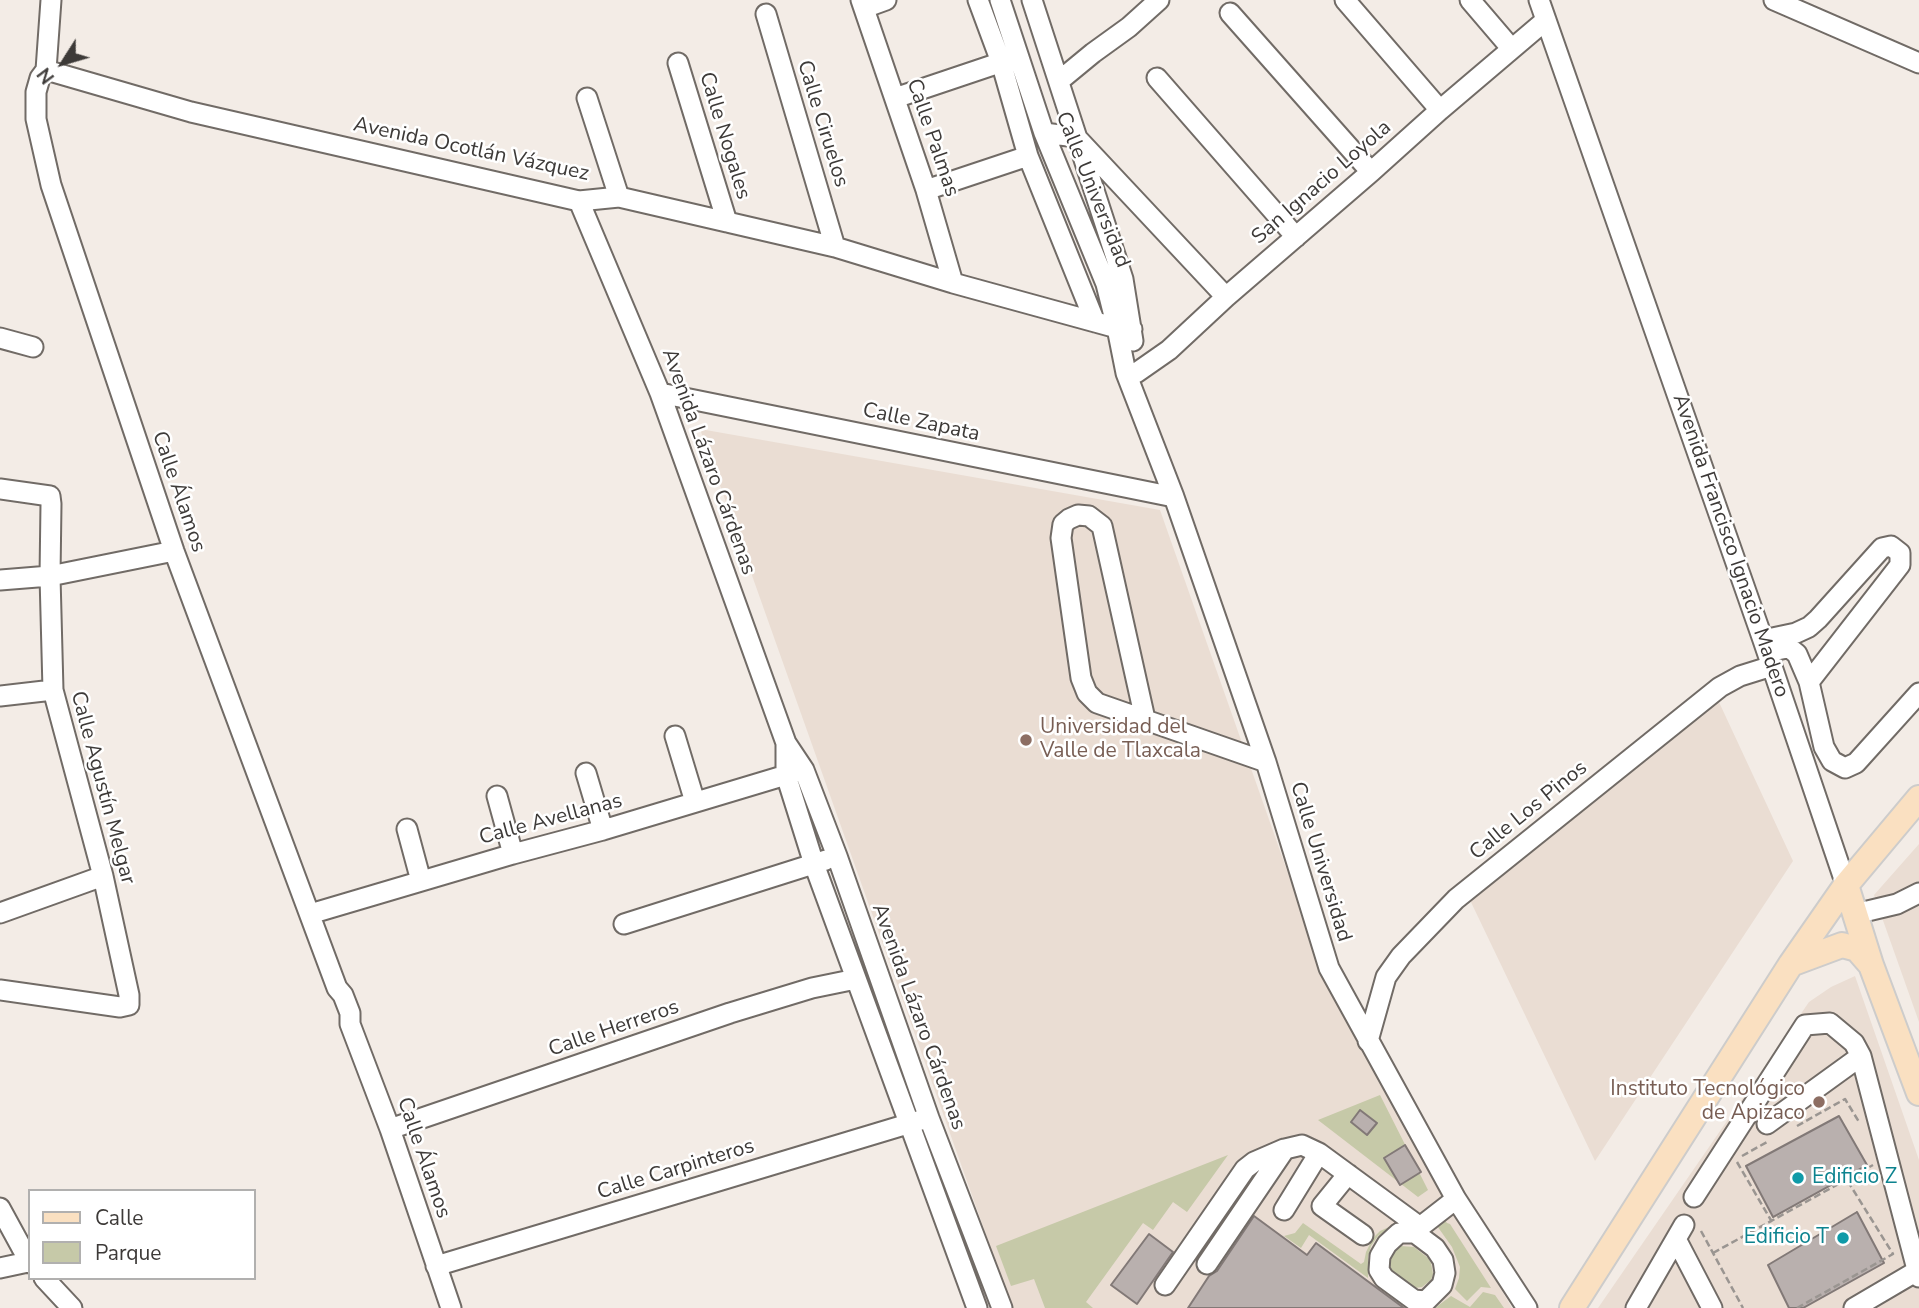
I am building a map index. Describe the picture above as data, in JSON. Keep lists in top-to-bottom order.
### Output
{
  "streets": {
    "main road": ["Avenida Francisco Ignacio Madero"],
    "street": [
      "Calle Ciruelos",
      "Calle Nogales",
      "Calle Palmas",
      "Avenida Ocotlán Vázquez",
      "San Ignacio Loyola",
      "Calle Universidad",
      "Calle Zapata",
      "Avenida Lázaro Cárdenas",
      "Calle Álamos",
      "Calle Agustín Melgar",
      "Calle Los Pinos",
      "Calle Avellanas",
      "Calle Herreros",
      "Calle Carpinteros"
    ]
  },
  "crossings": [
    ["Calle Ciruelos", "Avenida Ocotlán Vázquez"],
    ["Calle Nogales", "Avenida Ocotlán Vázquez"],
    ["Calle Palmas", "Avenida Ocotlán Vázquez"],
    ["Avenida Ocotlán Vázquez", "Calle Universidad"],
    ["Avenida Ocotlán Vázquez", "Avenida Lázaro Cárdenas"],
    ["Avenida Ocotlán Vázquez", "Calle Álamos"],
    ["San Ignacio Loyola", "Calle Universidad"],
    ["San Ignacio Loyola", "Avenida Francisco Ignacio Madero"],
    ["Calle Universidad", "Calle Zapata"],
    ["Calle Universidad", "Calle Los Pinos"],
    ["Calle Zapata", "Avenida Lázaro Cárdenas"],
    ["Avenida Lázaro Cárdenas", "Calle Avellanas"],
    ["Avenida Lázaro Cárdenas", "Calle Herreros"],
    ["Avenida Lázaro Cárdenas", "Calle Carpinteros"],
    ["Calle Álamos", "Calle Avellanas"],
    ["Calle Álamos", "Calle Herreros"],
    ["Calle Álamos", "Calle Carpinteros"],
    ["Avenida Francisco Ignacio Madero", "Calle Los Pinos"]
  ],
  "places": [
    "Universidad del Valle de Tlaxcala",
    "Instituto Tecnológico de Apizaco",
    "Edificio Z",
    "Edificio T"
  ],
  "legend": ["Calle", "Parque"],
  "north": "bottom left"
}
